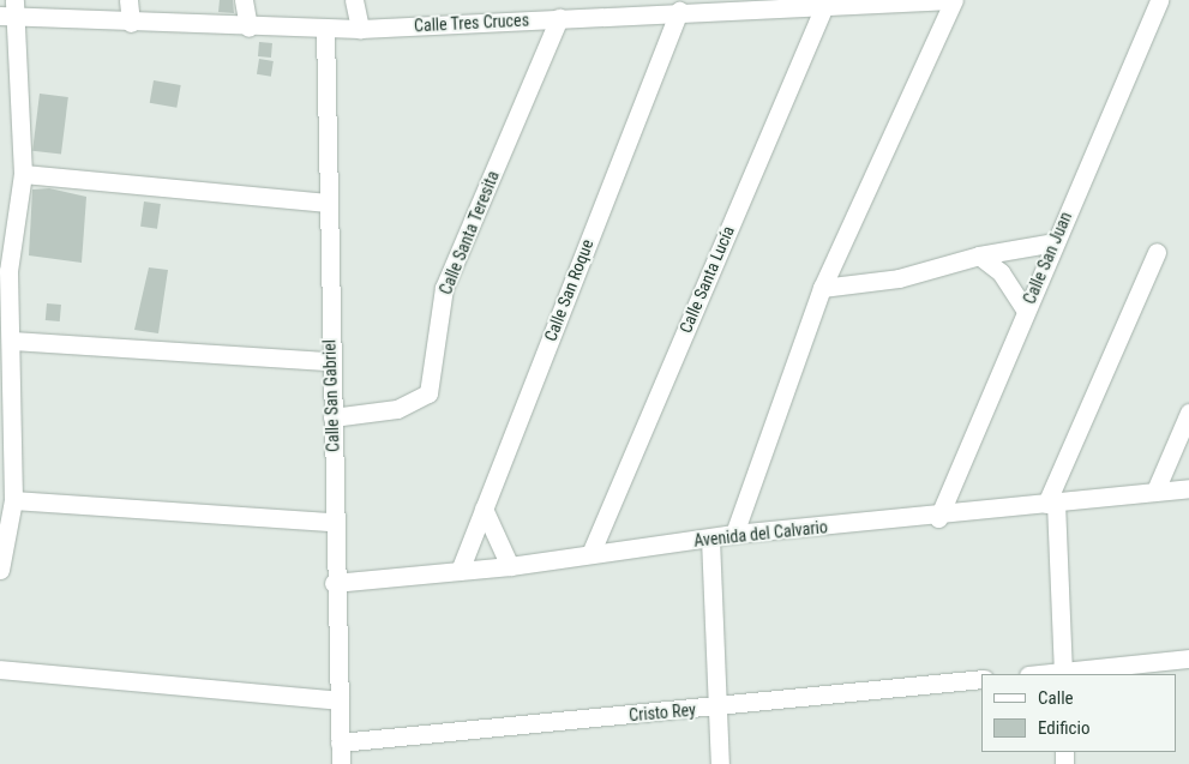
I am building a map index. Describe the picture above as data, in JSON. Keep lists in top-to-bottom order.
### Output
{
  "streets": {
    "street": [
      "Calle Tres Cruces",
      "Calle Santa Teresita",
      "Calle San Juan",
      "Calle Santa Lucía",
      "Calle San Roque",
      "Calle San Gabriel",
      "Avenida del Calvario",
      "Cristo Rey"
    ]
  },
  "crossings": [
    ["Calle Tres Cruces", "Calle Santa Teresita"],
    ["Calle Tres Cruces", "Calle Santa Lucía"],
    ["Calle Tres Cruces", "Calle San Roque"],
    ["Calle Tres Cruces", "Calle San Gabriel"],
    ["Calle Santa Teresita", "Calle San Gabriel"],
    ["Calle San Juan", "Avenida del Calvario"],
    ["Calle Santa Lucía", "Avenida del Calvario"],
    ["Calle San Roque", "Avenida del Calvario"],
    ["Calle San Gabriel", "Avenida del Calvario"],
    ["Calle San Gabriel", "Cristo Rey"]
  ],
  "legend": ["Calle", "Edificio"]
}
